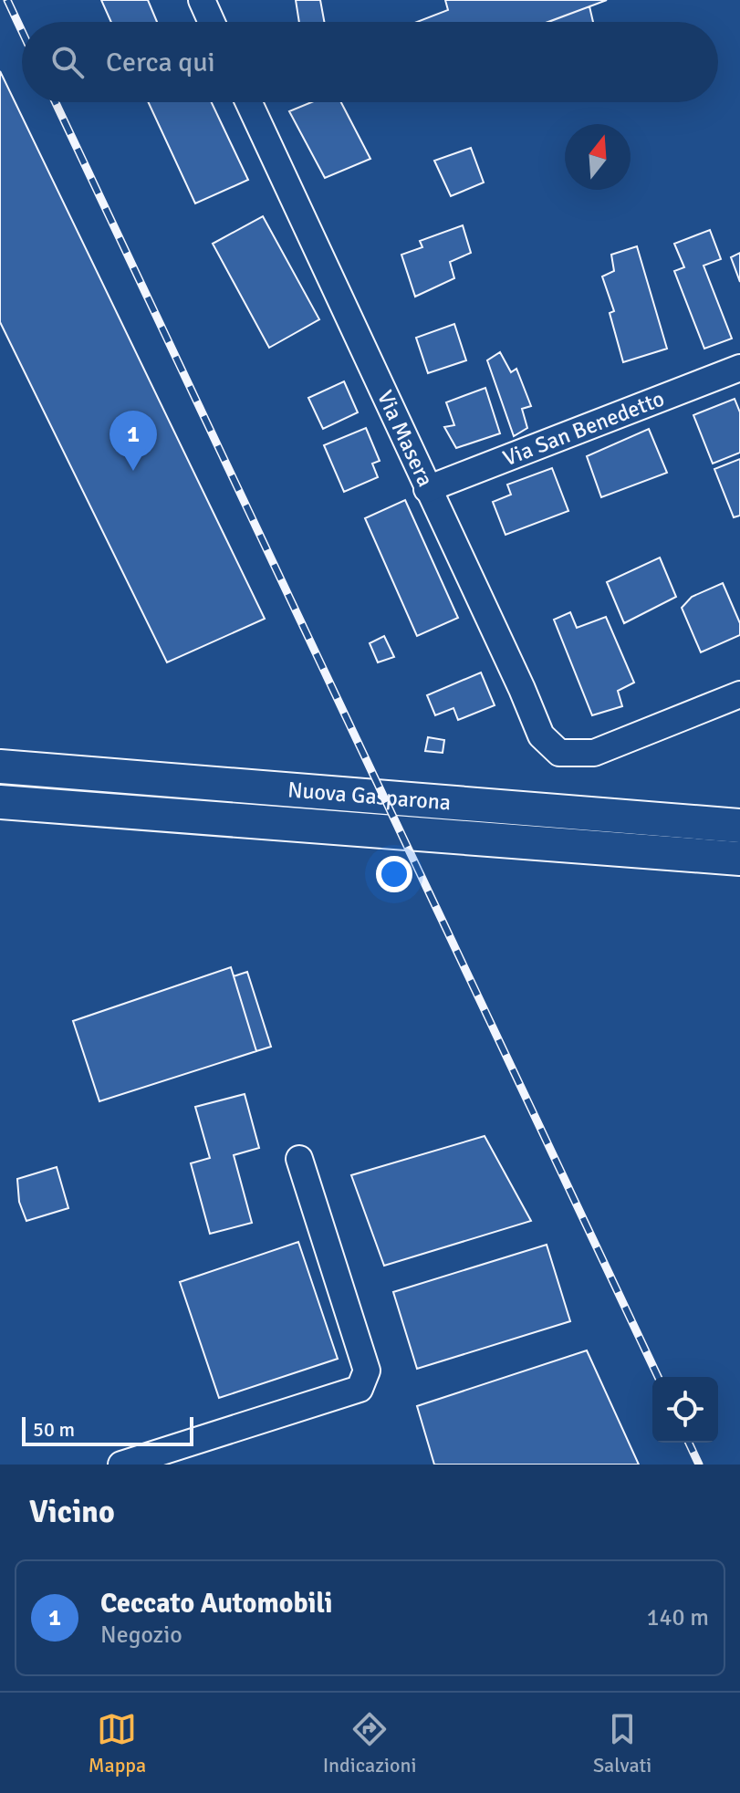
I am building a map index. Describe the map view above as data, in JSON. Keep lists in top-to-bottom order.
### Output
{
  "streets": {
    "main road": ["Nuova Gasparona"],
    "street": ["Via San Benedetto", "Via Masera"]
  },
  "crossings": [
    ["Via San Benedetto", "Via Masera"]
  ],
  "scale_bar": "50 m",
  "north": "top",
  "page": {
    "search": "Cerca qui",
    "pins": "1",
    "scale": "50 m",
    "heading": "Vicino",
    "list": [
      {
        "mark": "1",
        "name": "Ceccato Automobili",
        "note": "Negozio",
        "value": "140 m"
      }
    ],
    "nav": ["Mappa", "Indicazioni", "Salvati"]
  }
}
